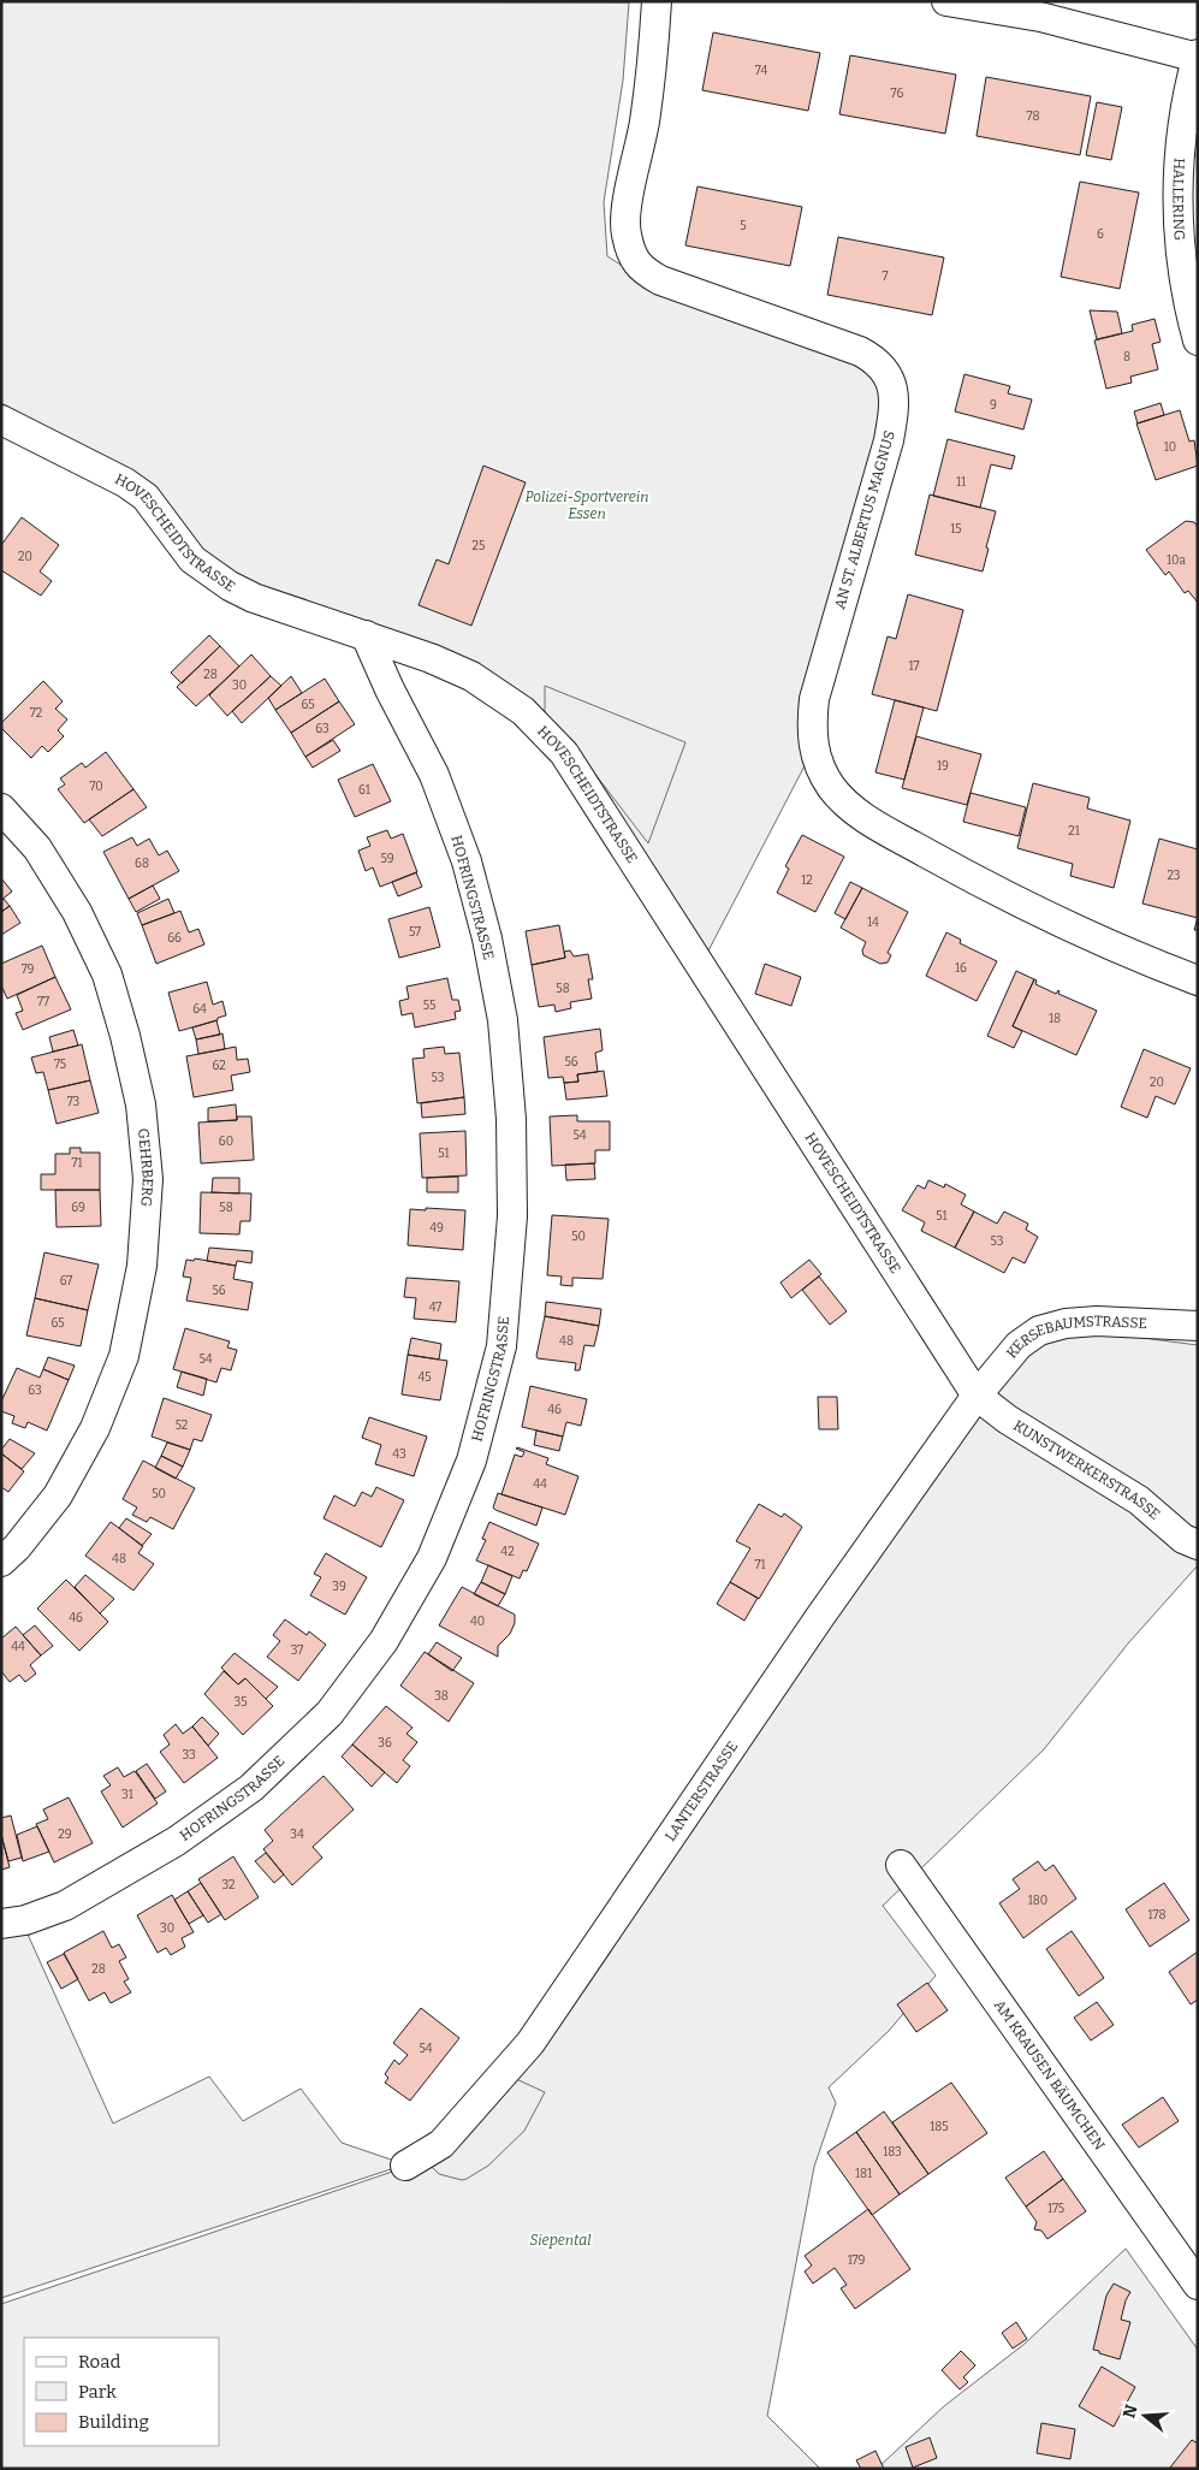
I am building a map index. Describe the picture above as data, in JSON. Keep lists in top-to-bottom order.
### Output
{
  "streets": {
    "street": [
      "HALLERING",
      "AN ST. ALBERTUS MAGNUS",
      "HOVESCHEIDTSTRASSE",
      "HOFRINGSTRASSE",
      "GEHRBERG",
      "KERSEBAUMSTRASSE",
      "KUNSTWERKERSTRASSE",
      "LANTERSTRASSE",
      "AM KRAUSEN BÄUMCHEN"
    ]
  },
  "crossings": [
    ["HOVESCHEIDTSTRASSE", "HOFRINGSTRASSE"],
    ["HOVESCHEIDTSTRASSE", "KERSEBAUMSTRASSE"],
    ["HOVESCHEIDTSTRASSE", "KUNSTWERKERSTRASSE"],
    ["HOVESCHEIDTSTRASSE", "LANTERSTRASSE"],
    ["KERSEBAUMSTRASSE", "KUNSTWERKERSTRASSE"],
    ["KERSEBAUMSTRASSE", "LANTERSTRASSE"],
    ["KUNSTWERKERSTRASSE", "LANTERSTRASSE"]
  ],
  "parks": ["Polizei-Sportverein Essen", "Siepental"],
  "house_numbers": [
    "74",
    "76",
    "78",
    "5",
    "6",
    "7",
    "8",
    "9",
    "10",
    "11",
    "15",
    "25",
    "20",
    "10a",
    "17",
    "28",
    "30",
    "65",
    "72",
    "63",
    "19",
    "70",
    "61",
    "21",
    "59",
    "68",
    "23",
    "12",
    "14",
    "57",
    "66",
    "16",
    "79",
    "58",
    "77",
    "55",
    "64",
    "18",
    "56",
    "75",
    "62",
    "53",
    "20",
    "73",
    "54",
    "60",
    "51",
    "71",
    "69",
    "58",
    "51",
    "49",
    "50",
    "53",
    "67",
    "56",
    "47",
    "65",
    "48",
    "54",
    "45",
    "63",
    "46",
    "52",
    "43",
    "44",
    "50",
    "42",
    "48",
    "71",
    "39",
    "46",
    "40",
    "44",
    "37",
    "38",
    "35",
    "36",
    "33",
    "31",
    "29",
    "34",
    "32",
    "180",
    "178",
    "30",
    "28",
    "54",
    "185",
    "183",
    "181",
    "175",
    "179"
  ],
  "legend": ["Road", "Park", "Building"],
  "north": "left"
}
